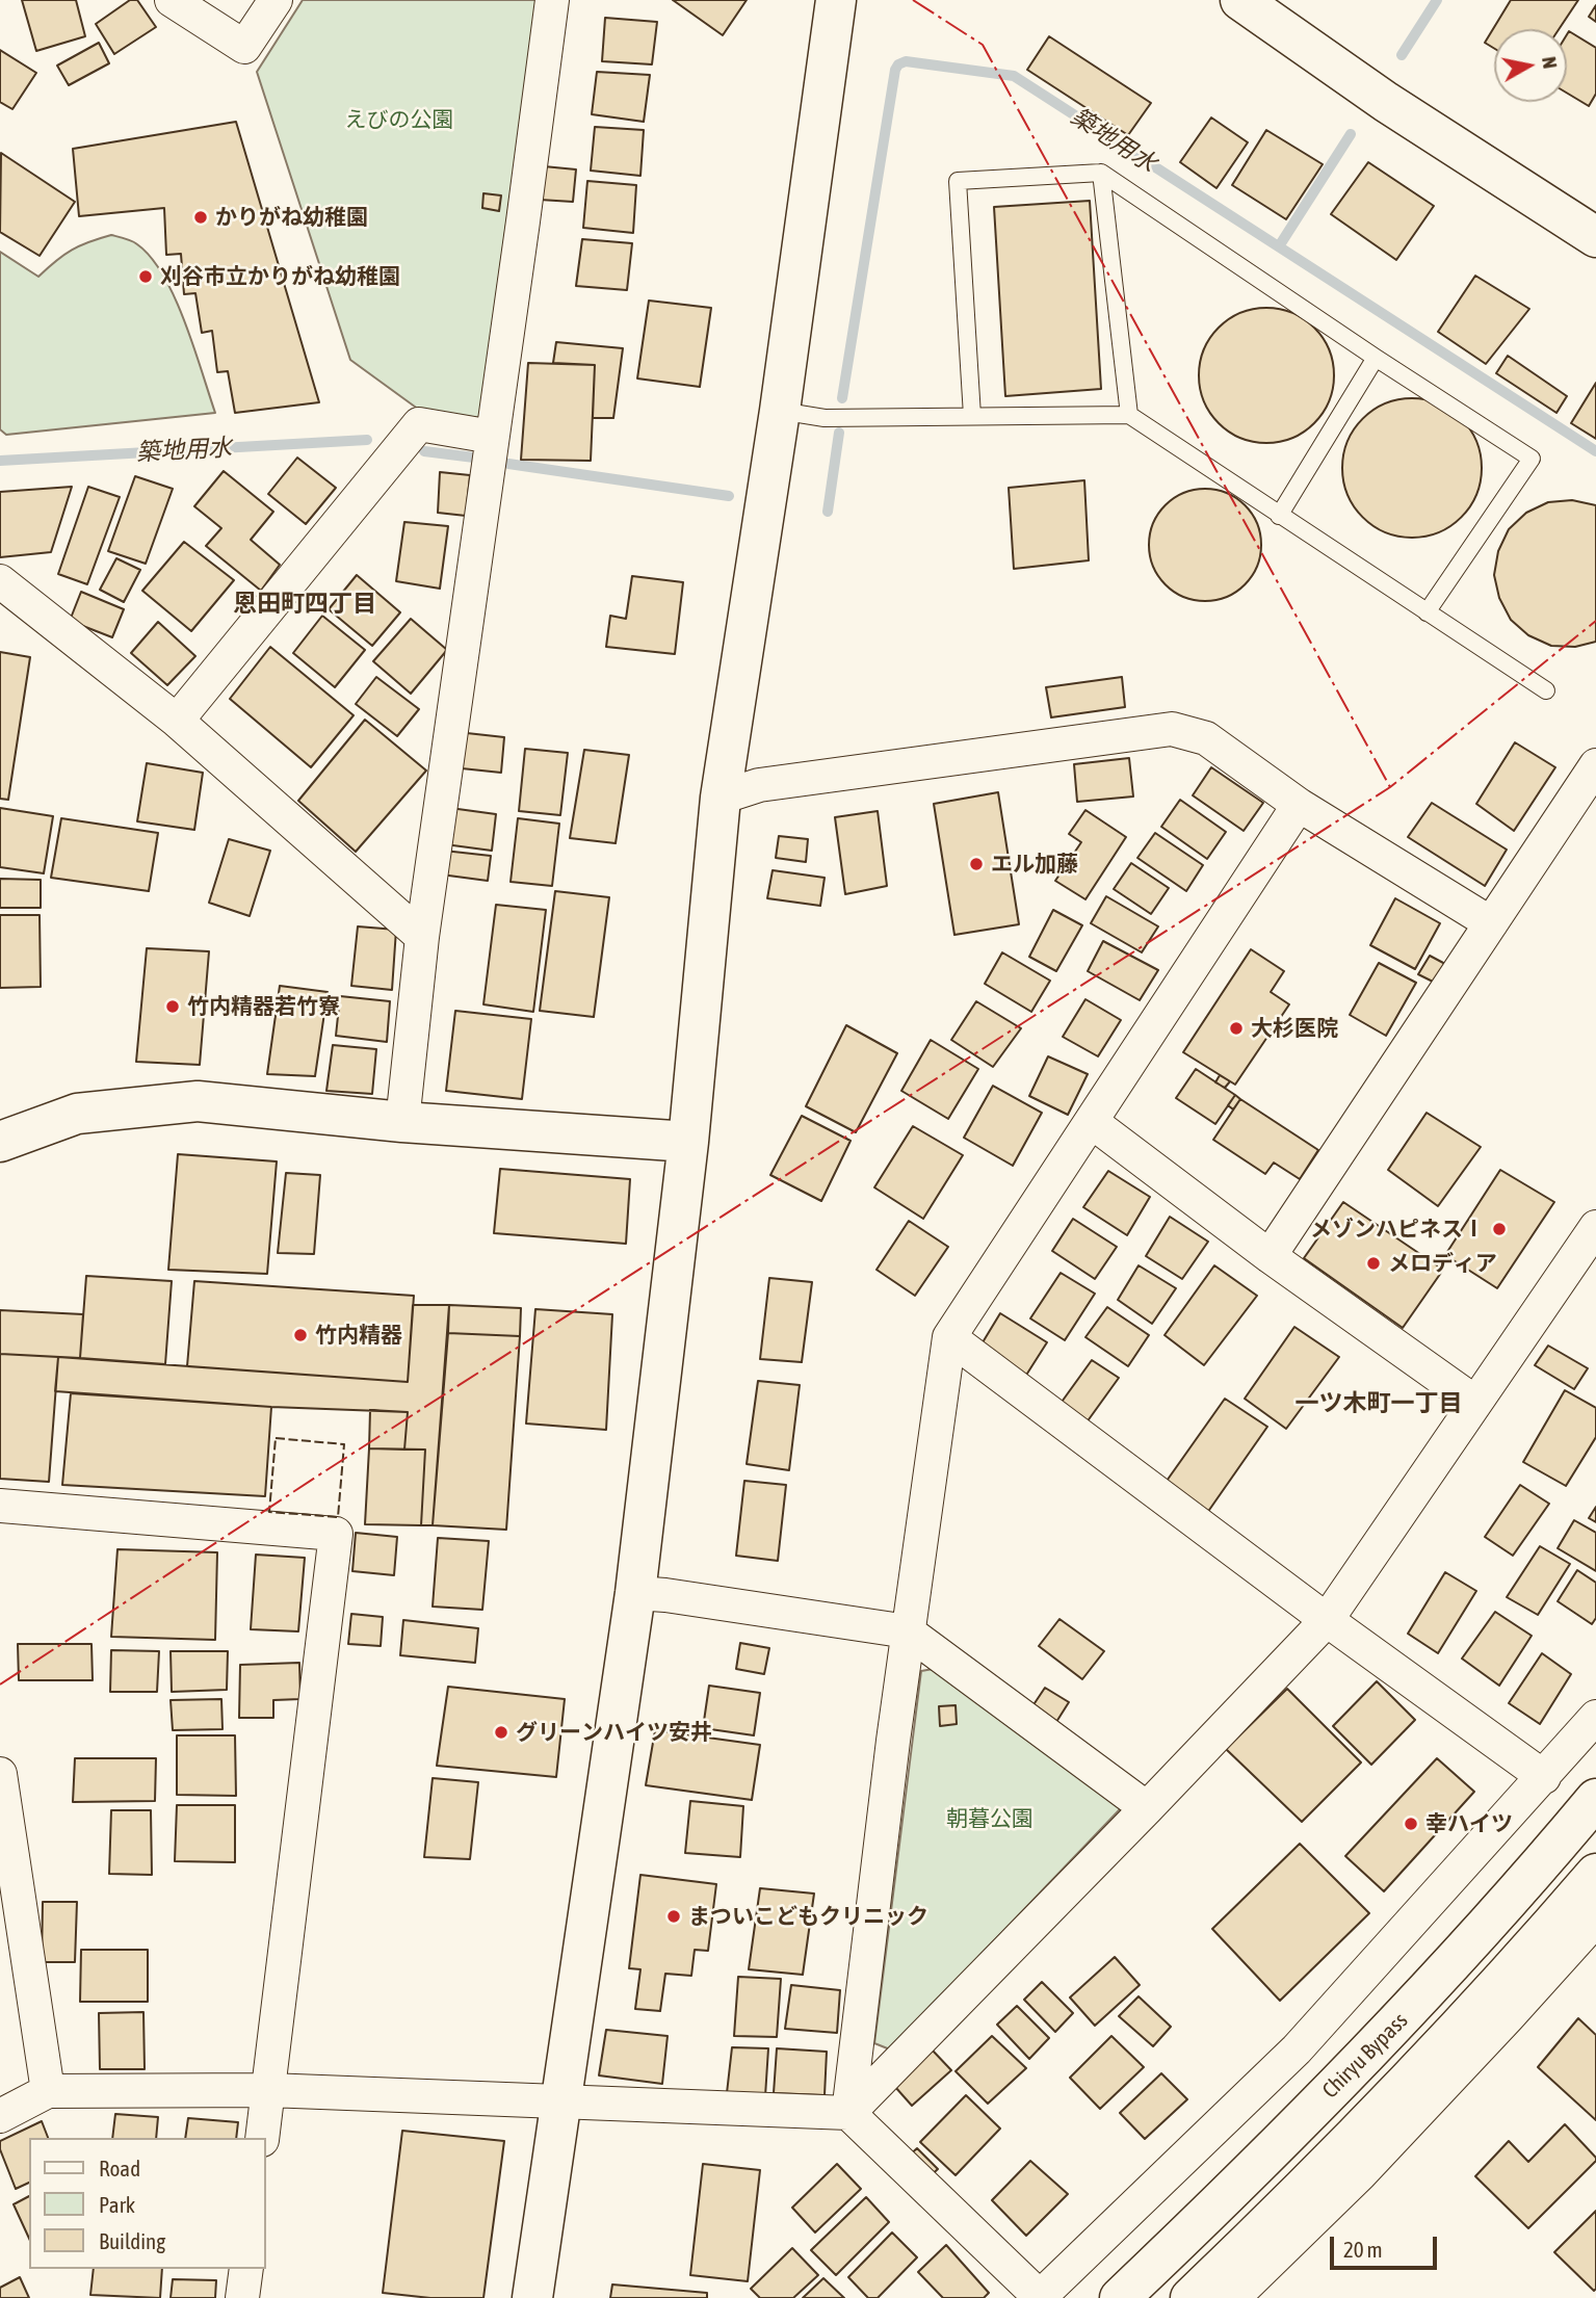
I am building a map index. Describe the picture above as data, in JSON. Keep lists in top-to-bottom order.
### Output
{
  "streets": {
    "main road": ["Chiryu Bypass"]
  },
  "districts": ["恩田町四丁目", "一ツ木町一丁目"],
  "water": ["築地用水"],
  "parks": ["えびの公園", "朝暮公園"],
  "places": [
    "かりがね幼稚園",
    "刈谷市立かりがね幼稚園",
    "エル加藤",
    "竹内精器若竹寮",
    "大杉医院",
    "メゾンハピネスⅠ",
    "メロディア",
    "竹内精器",
    "グリーンハイツ安井",
    "幸ハイツ",
    "まついこどもクリニック"
  ],
  "legend": ["Road", "Park", "Building"],
  "scale_bar": "20 m",
  "north": "right"
}
